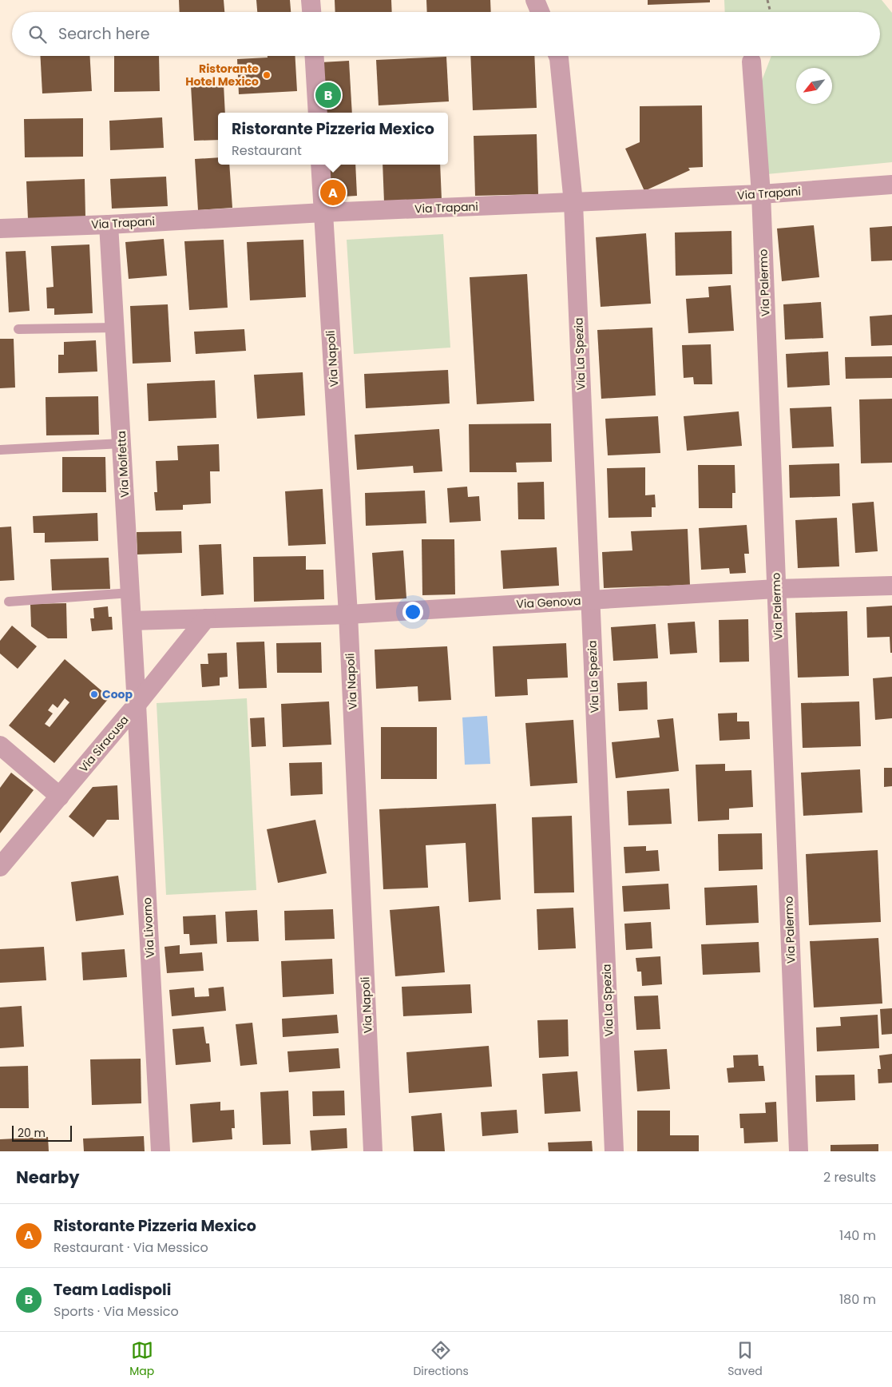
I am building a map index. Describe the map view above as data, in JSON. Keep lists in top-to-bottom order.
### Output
{
  "streets": {
    "street": [
      "Via Trapani",
      "Via Palermo",
      "Via La Spezia",
      "Via Napoli",
      "Via Molfetta",
      "Via Genova",
      "Via Siracusa",
      "Via Livorno"
    ]
  },
  "crossings": [
    ["Via Trapani", "Via Palermo"],
    ["Via Trapani", "Via La Spezia"],
    ["Via Trapani", "Via Napoli"],
    ["Via Trapani", "Via Molfetta"],
    ["Via Palermo", "Via Genova"],
    ["Via La Spezia", "Via Genova"],
    ["Via Napoli", "Via Genova"],
    ["Via Molfetta", "Via Genova"],
    ["Via Molfetta", "Via Siracusa"],
    ["Via Molfetta", "Via Livorno"],
    ["Via Genova", "Via Siracusa"],
    ["Via Siracusa", "Via Livorno"]
  ],
  "places": ["Ristorante Hotel Mexico", "Coop"],
  "scale_bar": "20 m",
  "north": "bottom left",
  "page": {
    "search": "Search here",
    "pins": ["B", "A"],
    "popup": ["Ristorante Pizzeria Mexico", "Restaurant"],
    "scale": "20 m",
    "heading": ["Nearby", "2 results"],
    "list": [
      {
        "mark": "A",
        "name": "Ristorante Pizzeria Mexico",
        "note": "Restaurant · Via Messico",
        "value": "140 m"
      },
      {
        "mark": "B",
        "name": "Team Ladispoli",
        "note": "Sports · Via Messico",
        "value": "180 m"
      }
    ],
    "nav": ["Map", "Directions", "Saved"]
  }
}
